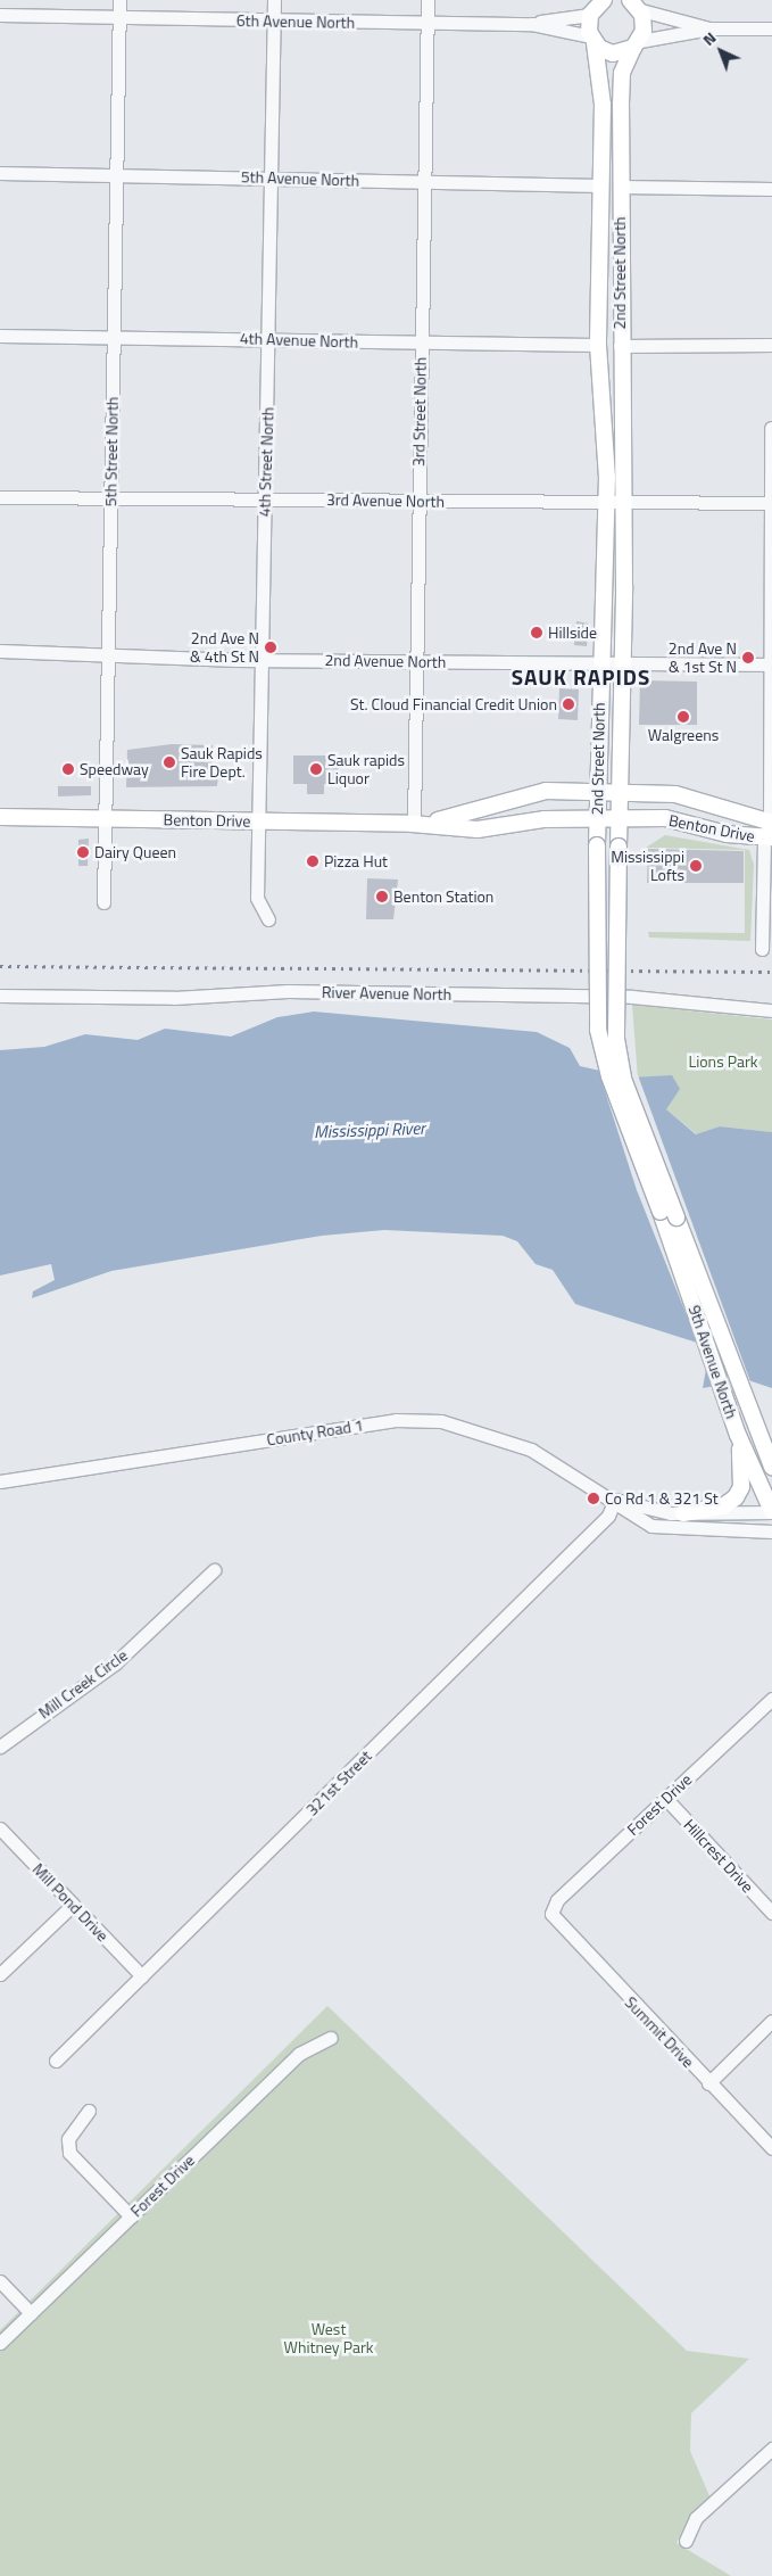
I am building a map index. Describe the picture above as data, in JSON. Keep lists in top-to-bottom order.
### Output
{
  "streets": {
    "main road": ["2nd Street North", "Benton Drive", "9th Avenue North"],
    "street": [
      "6th Avenue North",
      "5th Avenue North",
      "4th Avenue North",
      "3rd Street North",
      "5th Street North",
      "4th Street North",
      "3rd Avenue North",
      "2nd Avenue North",
      "River Avenue North",
      "County Road 1",
      "Mill Creek Circle",
      "321st Street",
      "Forest Drive",
      "Hillcrest Drive",
      "Mill Pond Drive",
      "Summit Drive"
    ]
  },
  "crossings": [
    ["6th Avenue North", "2nd Street North"],
    ["6th Avenue North", "3rd Street North"],
    ["6th Avenue North", "5th Street North"],
    ["6th Avenue North", "4th Street North"],
    ["5th Avenue North", "2nd Street North"],
    ["5th Avenue North", "3rd Street North"],
    ["5th Avenue North", "5th Street North"],
    ["5th Avenue North", "4th Street North"],
    ["2nd Street North", "4th Avenue North"],
    ["2nd Street North", "3rd Avenue North"],
    ["2nd Street North", "2nd Avenue North"],
    ["2nd Street North", "Benton Drive"],
    ["2nd Street North", "9th Avenue North"],
    ["4th Avenue North", "3rd Street North"],
    ["4th Avenue North", "5th Street North"],
    ["4th Avenue North", "4th Street North"],
    ["3rd Street North", "3rd Avenue North"],
    ["3rd Street North", "2nd Avenue North"],
    ["3rd Street North", "Benton Drive"],
    ["5th Street North", "3rd Avenue North"],
    ["5th Street North", "2nd Avenue North"],
    ["5th Street North", "Benton Drive"],
    ["4th Street North", "3rd Avenue North"],
    ["4th Street North", "2nd Avenue North"],
    ["4th Street North", "Benton Drive"],
    ["9th Avenue North", "County Road 1"],
    ["County Road 1", "321st Street"],
    ["321st Street", "Mill Pond Drive"],
    ["Forest Drive", "Hillcrest Drive"],
    ["Forest Drive", "Summit Drive"]
  ],
  "districts": ["SAUK RAPIDS"],
  "water": ["Mississippi River"],
  "parks": ["Lions Park", "West Whitney Park"],
  "places": [
    "Hillside",
    "2nd Ave N & 4th St N",
    "2nd Ave N & 1st St N",
    "St. Cloud Financial Credit Union",
    "Walgreens",
    "Sauk Rapids Fire Dept.",
    "Speedway",
    "Sauk rapids Liquor",
    "Dairy Queen",
    "Pizza Hut",
    "Mississippi Lofts",
    "Benton Station",
    "Co Rd 1 & 321 St"
  ],
  "north": "top left"
}
